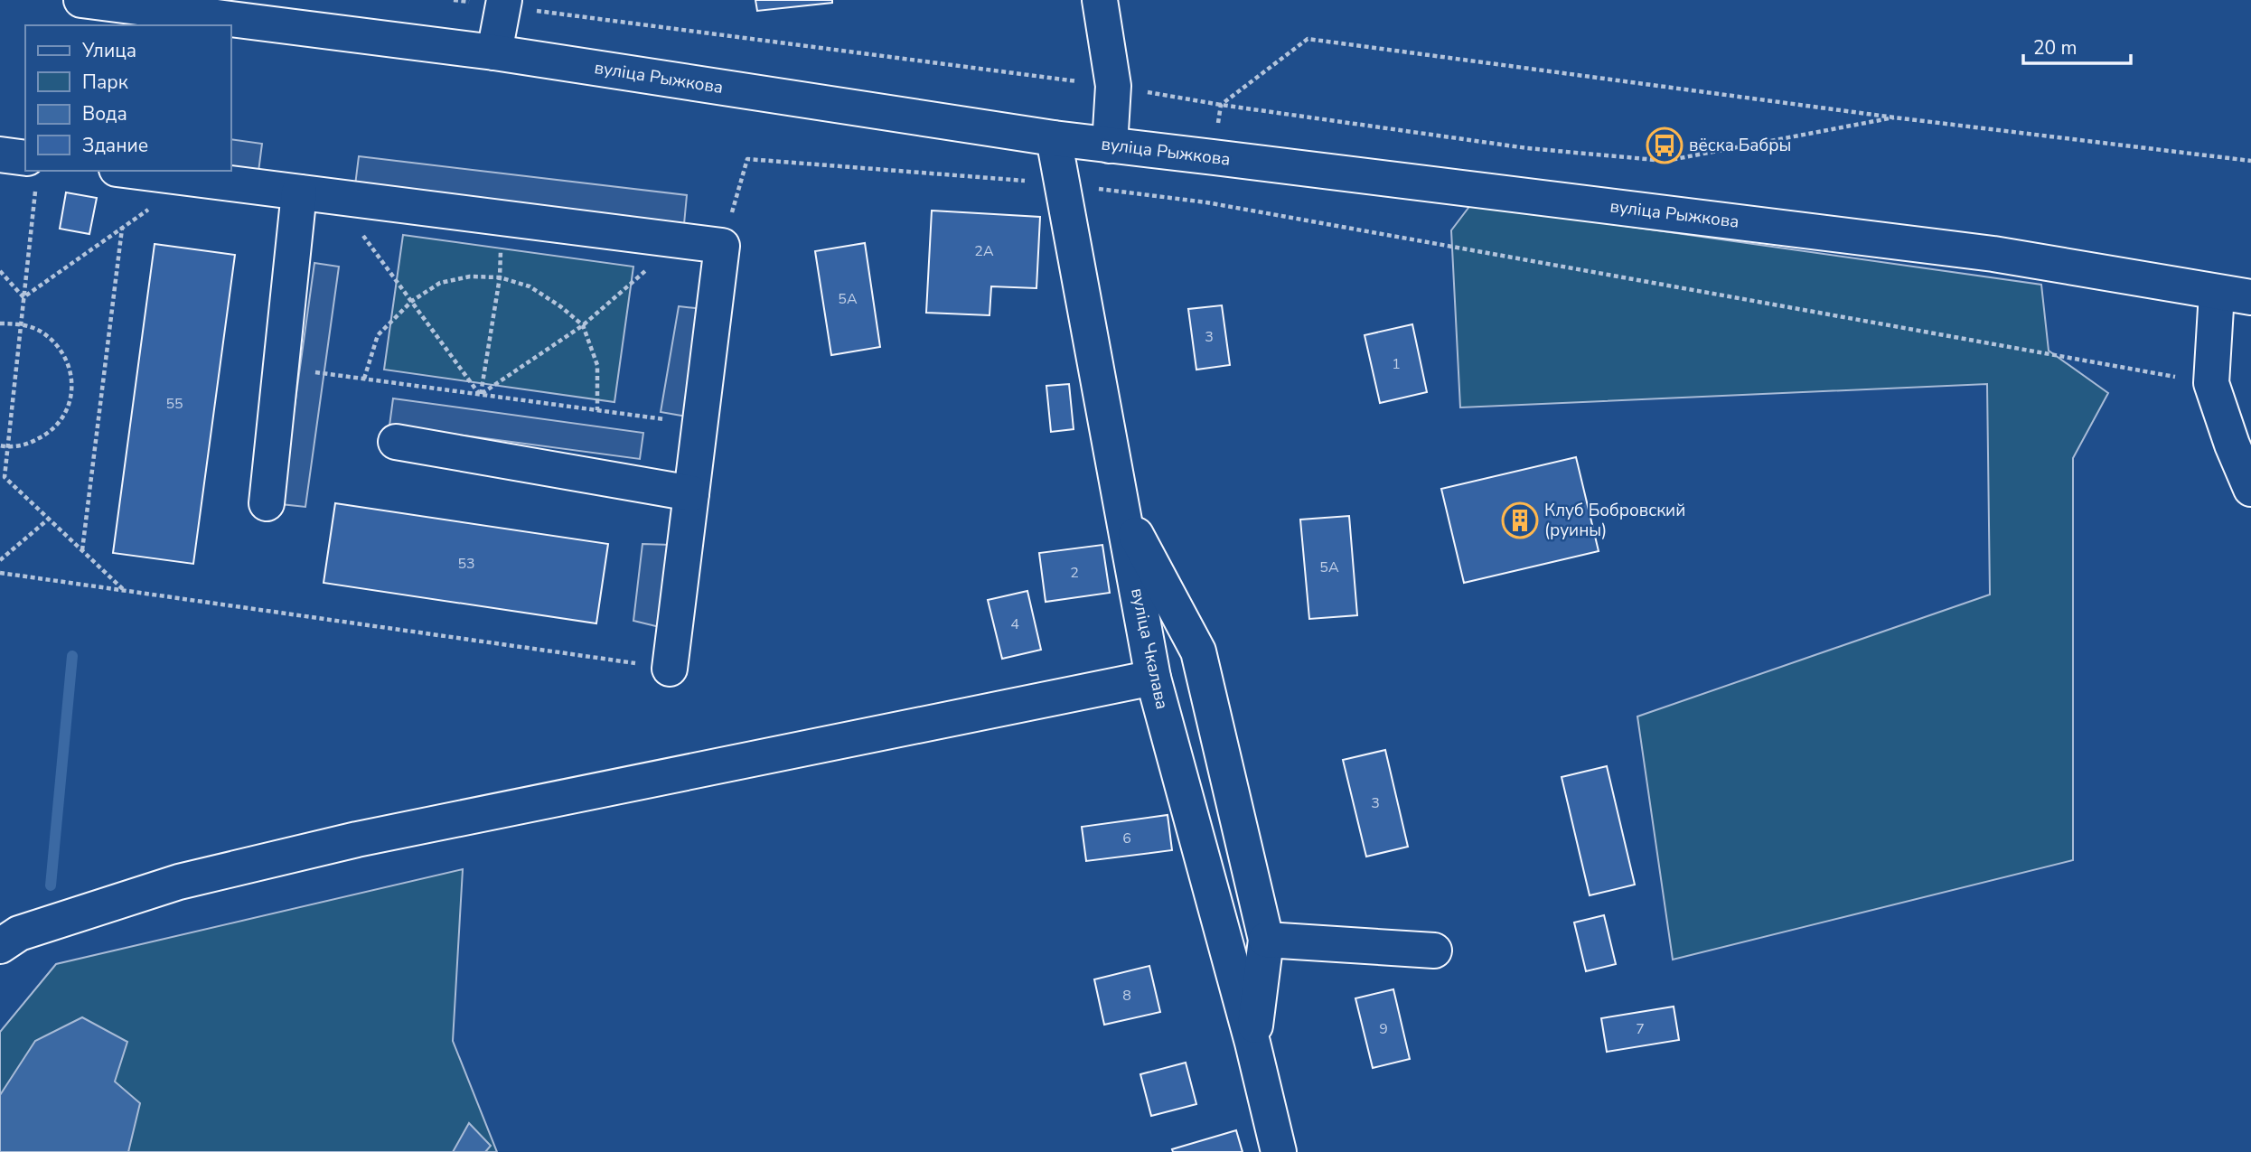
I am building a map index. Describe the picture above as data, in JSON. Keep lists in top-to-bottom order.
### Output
{
  "streets": {
    "street": ["вуліца Рыжкова", "вуліца Чкалава"]
  },
  "crossings": [
    ["вуліца Рыжкова", "вуліца Чкалава"]
  ],
  "places": {
    "bus stop": ["вёска Бабры"],
    "building": ["Клуб Бобровский (руины)"]
  },
  "house_numbers": [
    "2А",
    "5А",
    "3",
    "1",
    "55",
    "53",
    "5А",
    "2",
    "4",
    "3",
    "6",
    "8",
    "9",
    "7"
  ],
  "legend": [
    "Улица",
    "Парк",
    "Вода",
    "Здание"
  ],
  "scale_bar": "20 m"
}
